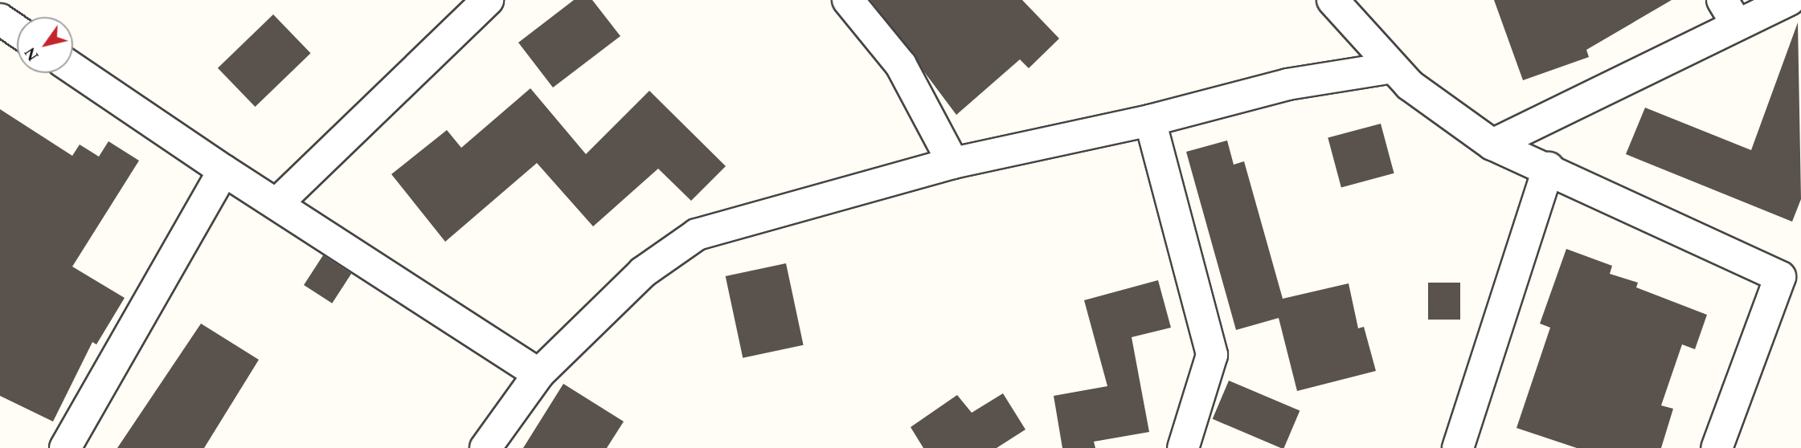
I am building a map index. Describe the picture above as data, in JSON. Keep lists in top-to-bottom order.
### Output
{
  "north": "bottom left"
}
